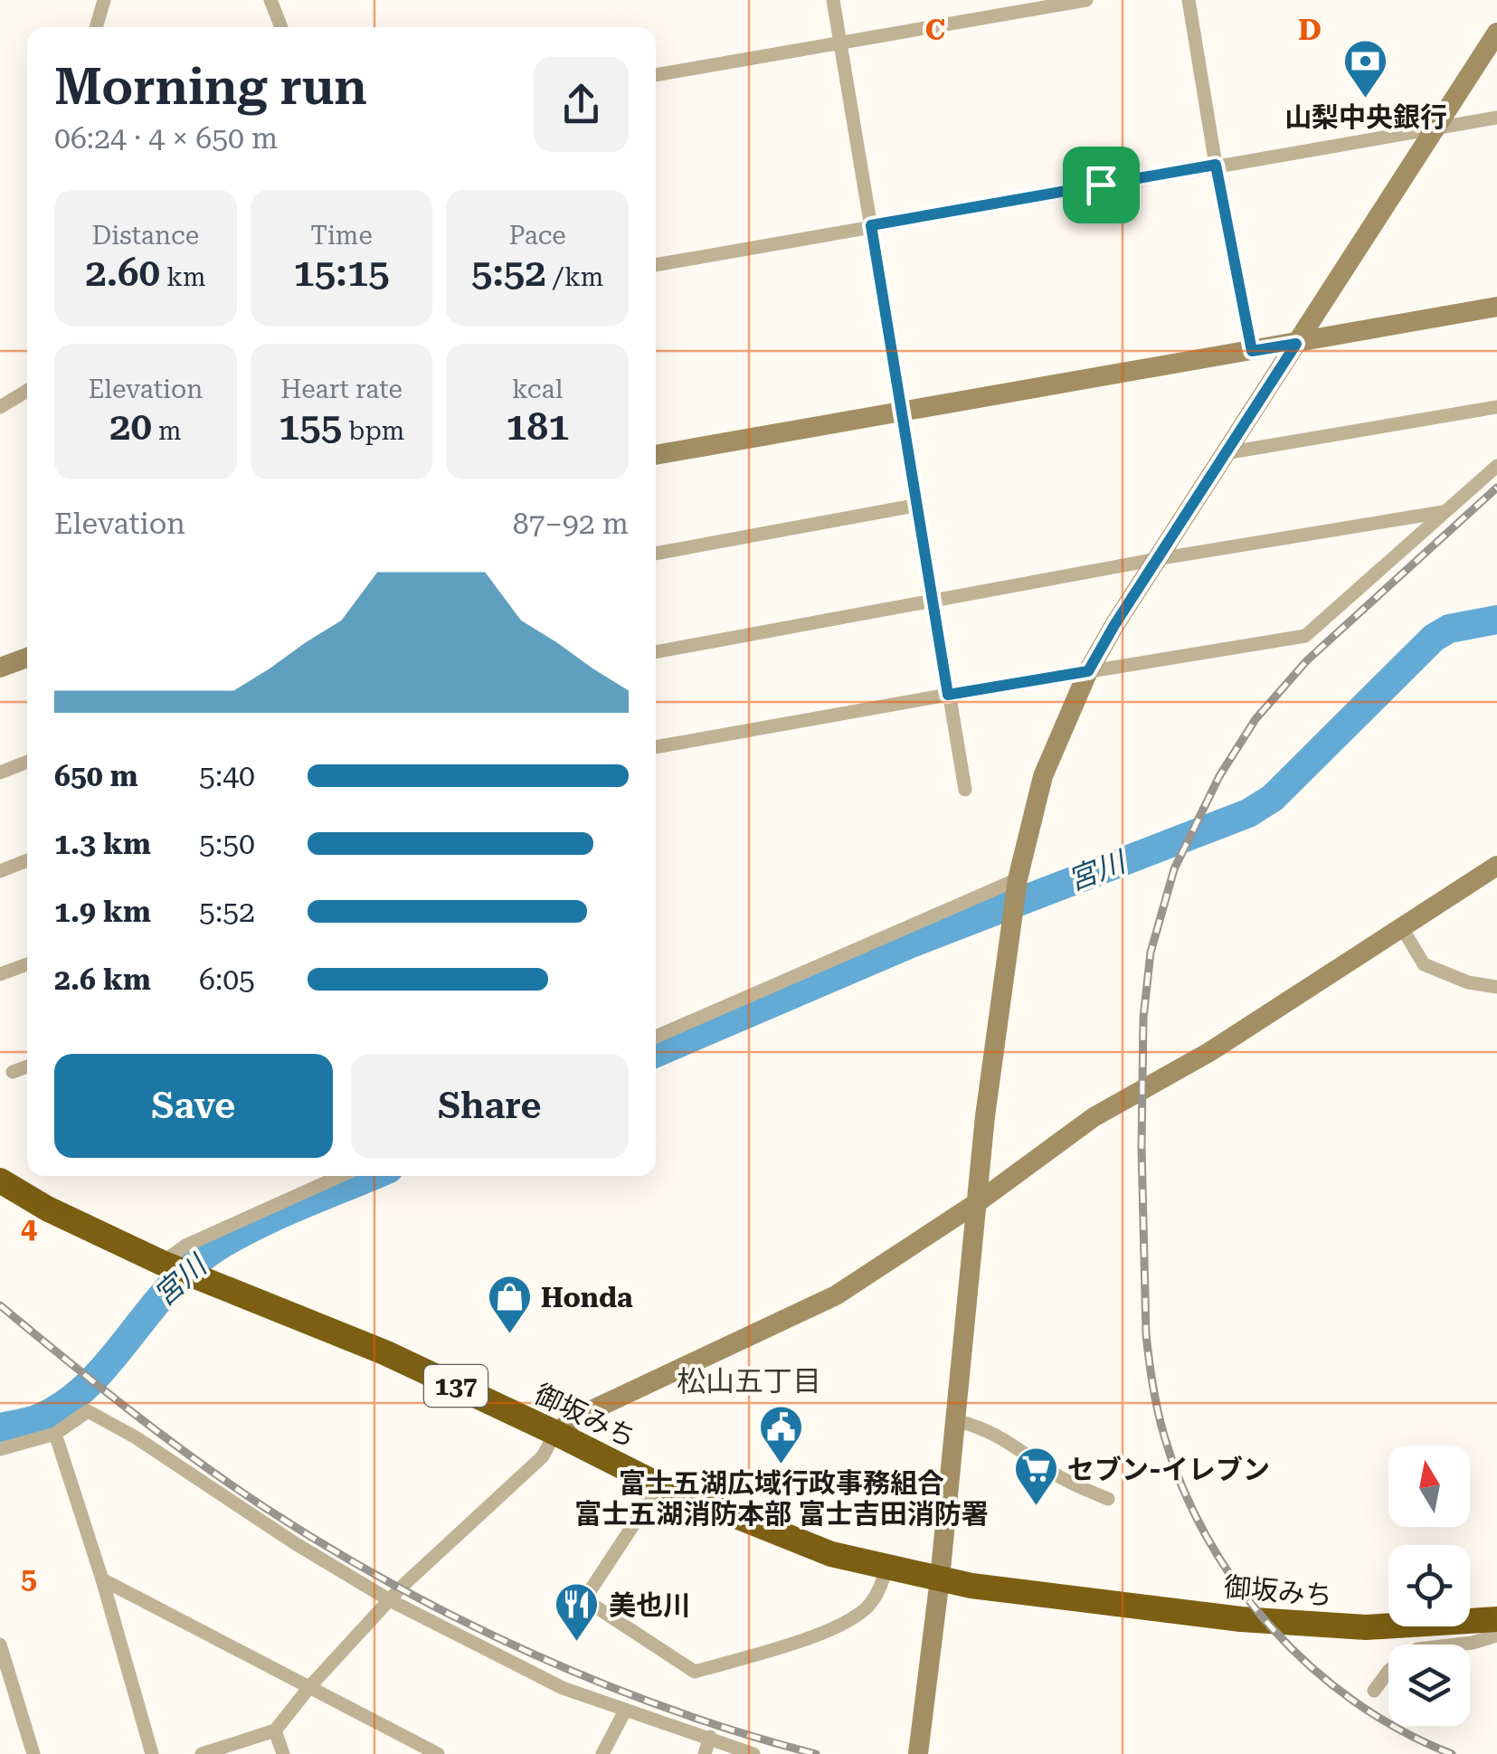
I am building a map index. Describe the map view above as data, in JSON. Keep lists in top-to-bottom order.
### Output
{
  "streets": {
    "highway": ["137", "御坂みち"]
  },
  "districts": ["松山五丁目"],
  "water": ["宮川"],
  "places": {
    "bank": ["山梨中央銀行"],
    "shop": ["Honda"],
    "public building": ["富士五湖広域行政事務組合 富士五湖消防本部 富士吉田消防署"],
    "supermarket": ["セブン-イレブン"],
    "restaurant": ["美也川"]
  },
  "north": "top",
  "page": {
    "heading": ["Morning run", "06:24 · 4 × 650 m"],
    "stats": [
      ["Distance", "2.60 km"],
      ["Time", "15:15"],
      ["Pace", "5:52 /km"],
      ["Elevation", "20 m"],
      ["Heart rate", "155 bpm"],
      ["kcal", "181"]
    ],
    "chart": ["Elevation", "87–92 m"],
    "list": [
      {
        "name": "650 m",
        "note": "5:40"
      },
      {
        "name": "1.3 km",
        "note": "5:50"
      },
      {
        "name": "1.9 km",
        "note": "5:52"
      },
      {
        "name": "2.6 km",
        "note": "6:05"
      }
    ],
    "buttons": ["Save", "Share"]
  },
  "grid": {
    "columns": ["C", "D"],
    "rows": ["4", "5"]
  }
}
